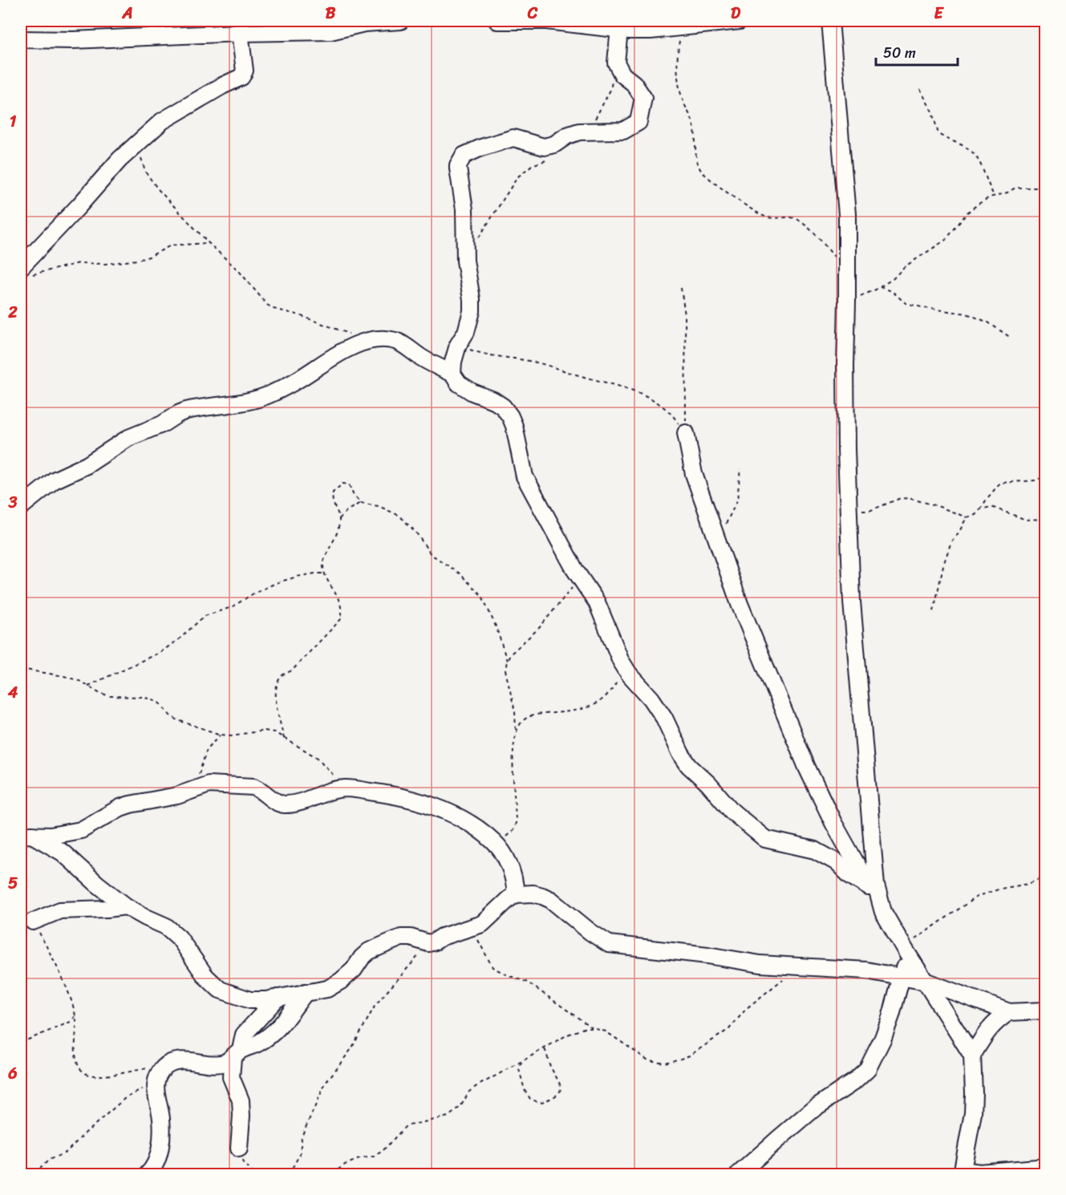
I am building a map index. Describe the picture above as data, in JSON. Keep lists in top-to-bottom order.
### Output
{
  "scale_bar": "50 m",
  "grid": {
    "columns": [
      "A",
      "B",
      "C",
      "D",
      "E"
    ],
    "rows": [
      "1",
      "2",
      "3",
      "4",
      "5",
      "6"
    ]
  }
}
